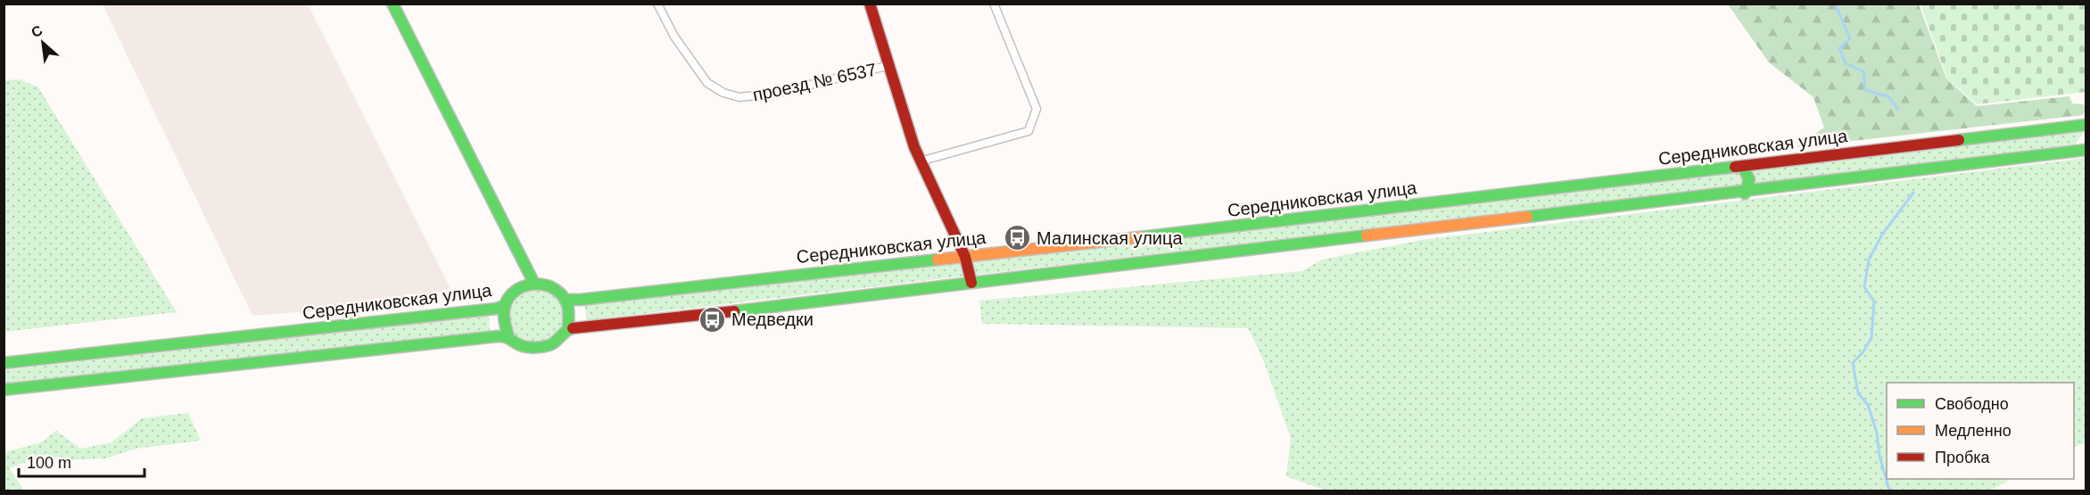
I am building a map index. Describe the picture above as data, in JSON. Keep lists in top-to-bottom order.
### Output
{
  "streets": {
    "street": ["проезд № 6537", "Середниковская улица"]
  },
  "places": {
    "bus stop": ["Малинская улица", "Медведки"]
  },
  "legend": ["Свободно", "Медленно", "Пробка"],
  "scale_bar": "100 m",
  "north": "top left"
}
